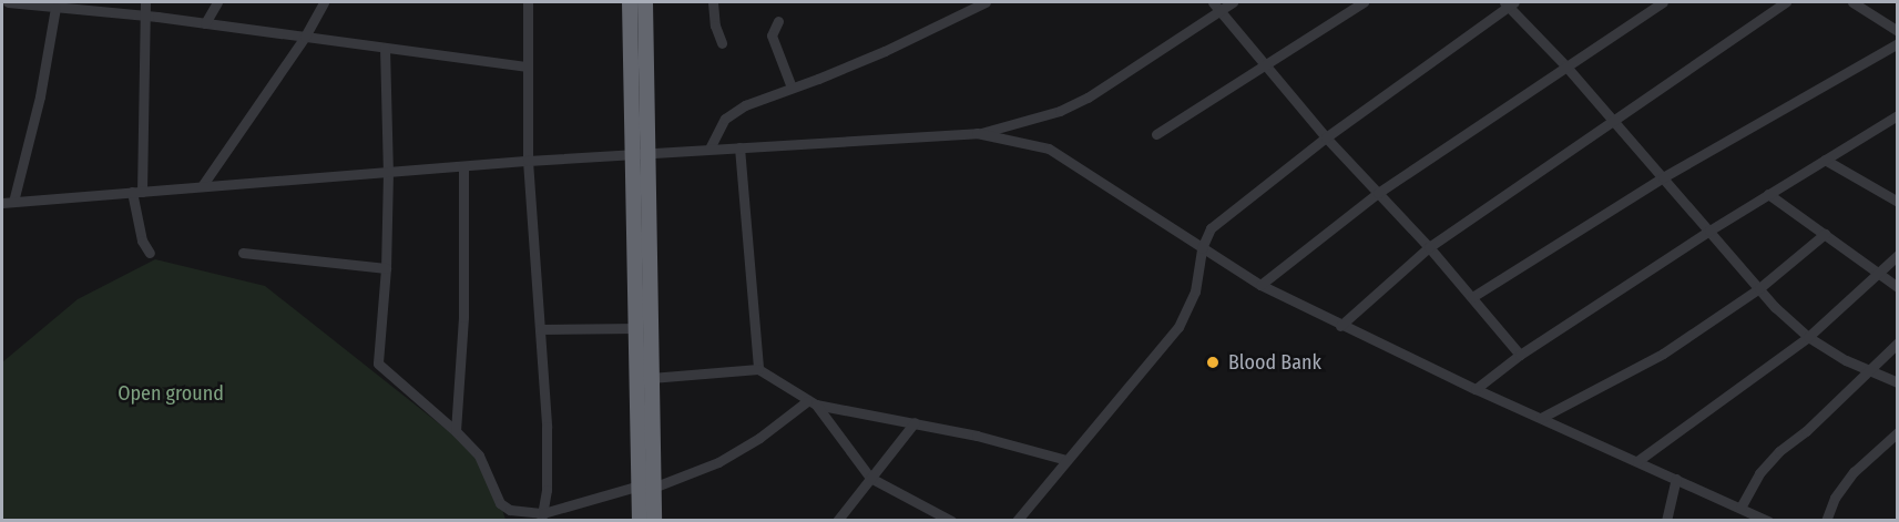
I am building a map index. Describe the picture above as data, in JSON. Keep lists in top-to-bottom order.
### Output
{
  "parks": ["Open ground"],
  "places": ["Blood Bank"]
}
